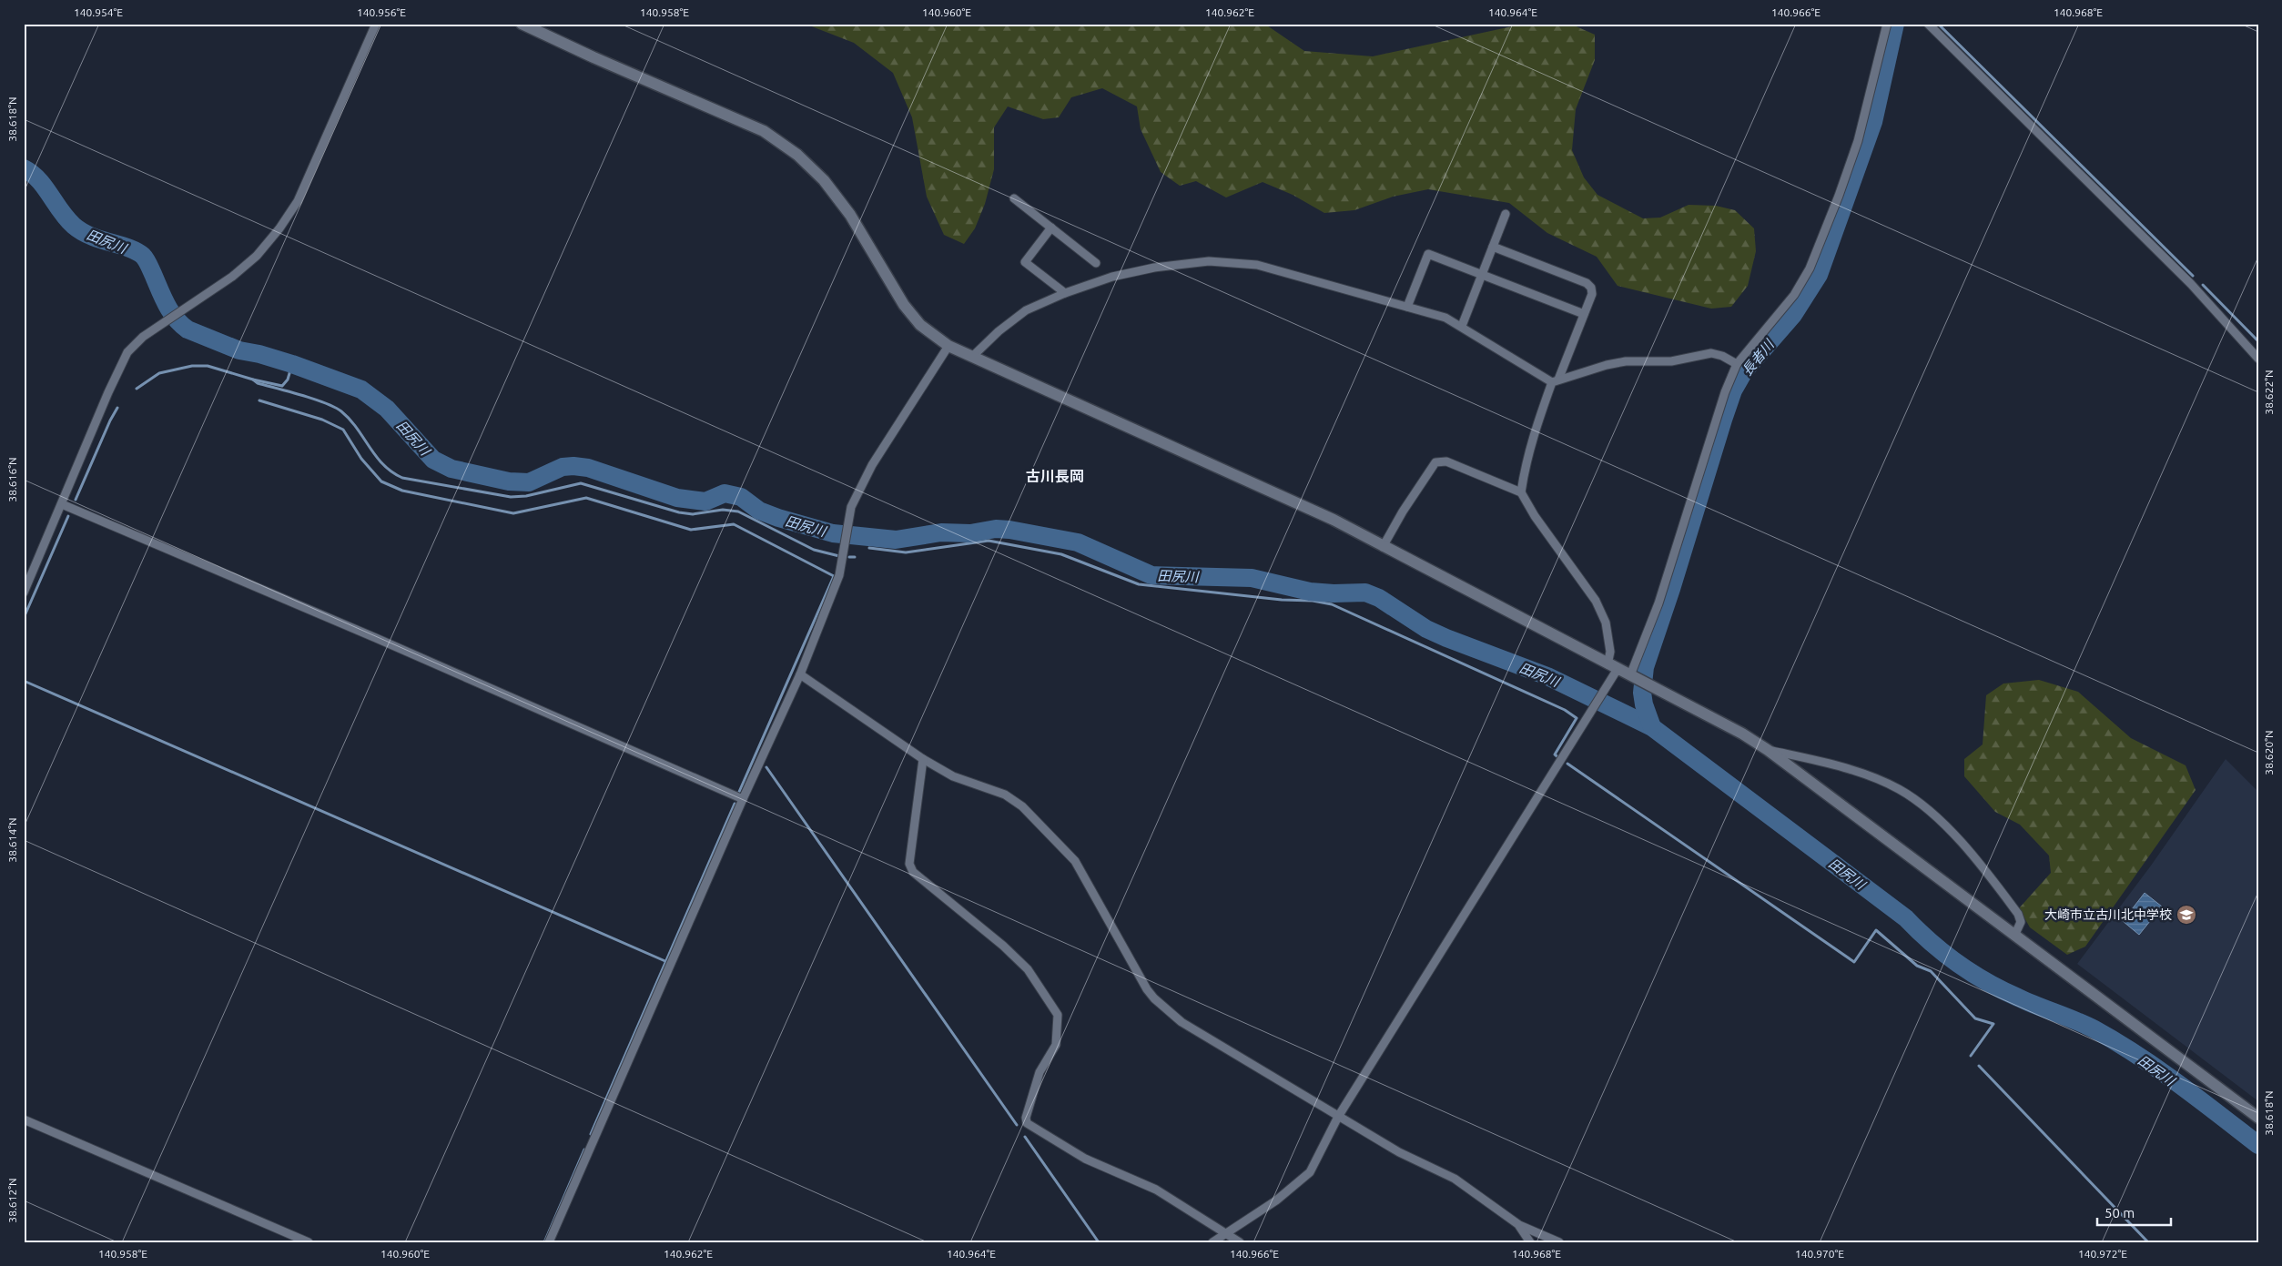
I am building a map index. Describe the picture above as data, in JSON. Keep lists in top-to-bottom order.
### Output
{
  "districts": ["古川長岡"],
  "water": ["田尻川", "長者川"],
  "places": {
    "school or university": ["大崎市立古川北中学校"]
  },
  "scale_bar": "50 m",
  "coordinates": [
    "140.954°E",
    "140.956°E",
    "140.958°E",
    "140.960°E",
    "140.962°E",
    "140.964°E",
    "140.966°E",
    "140.968°E",
    "38.618°N",
    "38.622°N",
    "38.616°N",
    "38.620°N",
    "38.614°N",
    "38.612°N",
    "140.970°E",
    "140.972°E"
  ]
}
